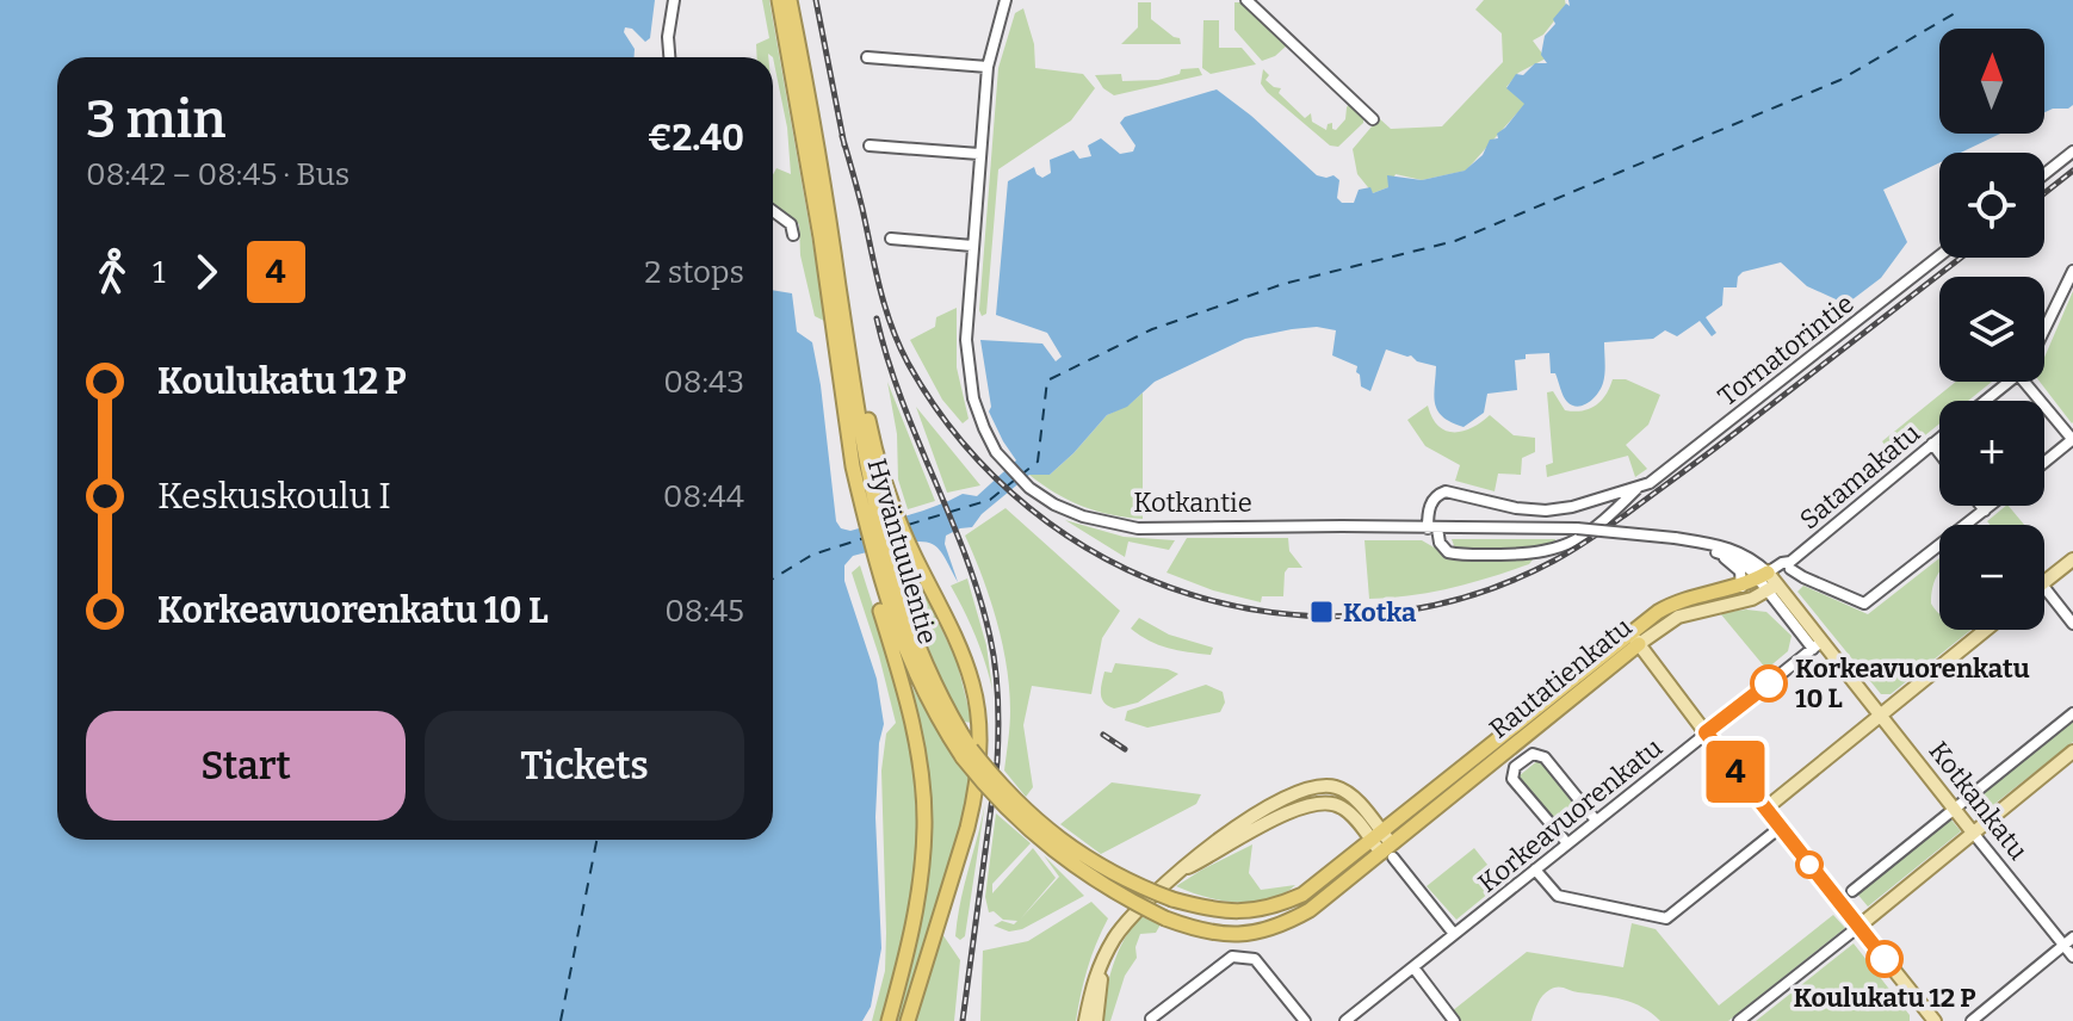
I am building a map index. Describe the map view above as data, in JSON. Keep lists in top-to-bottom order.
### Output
{
  "streets": {
    "highway": ["Hyväntuulentie", "Rautatienkatu"],
    "main road": ["Kotkankatu"],
    "street": [
      "Tornatorintie",
      "Satamakatu",
      "Kotkantie",
      "Korkeavuorenkatu"
    ]
  },
  "crossings": [
    ["Tornatorintie", "Kotkantie"],
    ["Satamakatu", "Kotkantie"],
    ["Satamakatu", "Rautatienkatu"],
    ["Satamakatu", "Kotkankatu"],
    ["Kotkantie", "Rautatienkatu"],
    ["Kotkantie", "Kotkankatu"],
    ["Hyväntuulentie", "Rautatienkatu"],
    ["Rautatienkatu", "Kotkankatu"],
    ["Kotkankatu", "Korkeavuorenkatu"]
  ],
  "places": {
    "transit": ["Kotka"],
    "other": ["Korkeavuorenkatu 10 L", "Koulukatu 12 P"]
  },
  "lines": ["bus line 4"],
  "north": "top",
  "page": {
    "on_map": "4",
    "map_buttons": ["+", "−"],
    "heading": ["3 min", "08:42 – 08:45 · Bus", "€2.40"],
    "legs": ["1", "4", "2 stops"],
    "list": [
      {
        "name": "Koulukatu 12 P",
        "value": "08:43"
      },
      {
        "name": "Keskuskoulu I",
        "value": "08:44"
      },
      {
        "name": "Korkeavuorenkatu 10 L",
        "value": "08:45"
      }
    ],
    "buttons": ["Start", "Tickets"]
  }
}
